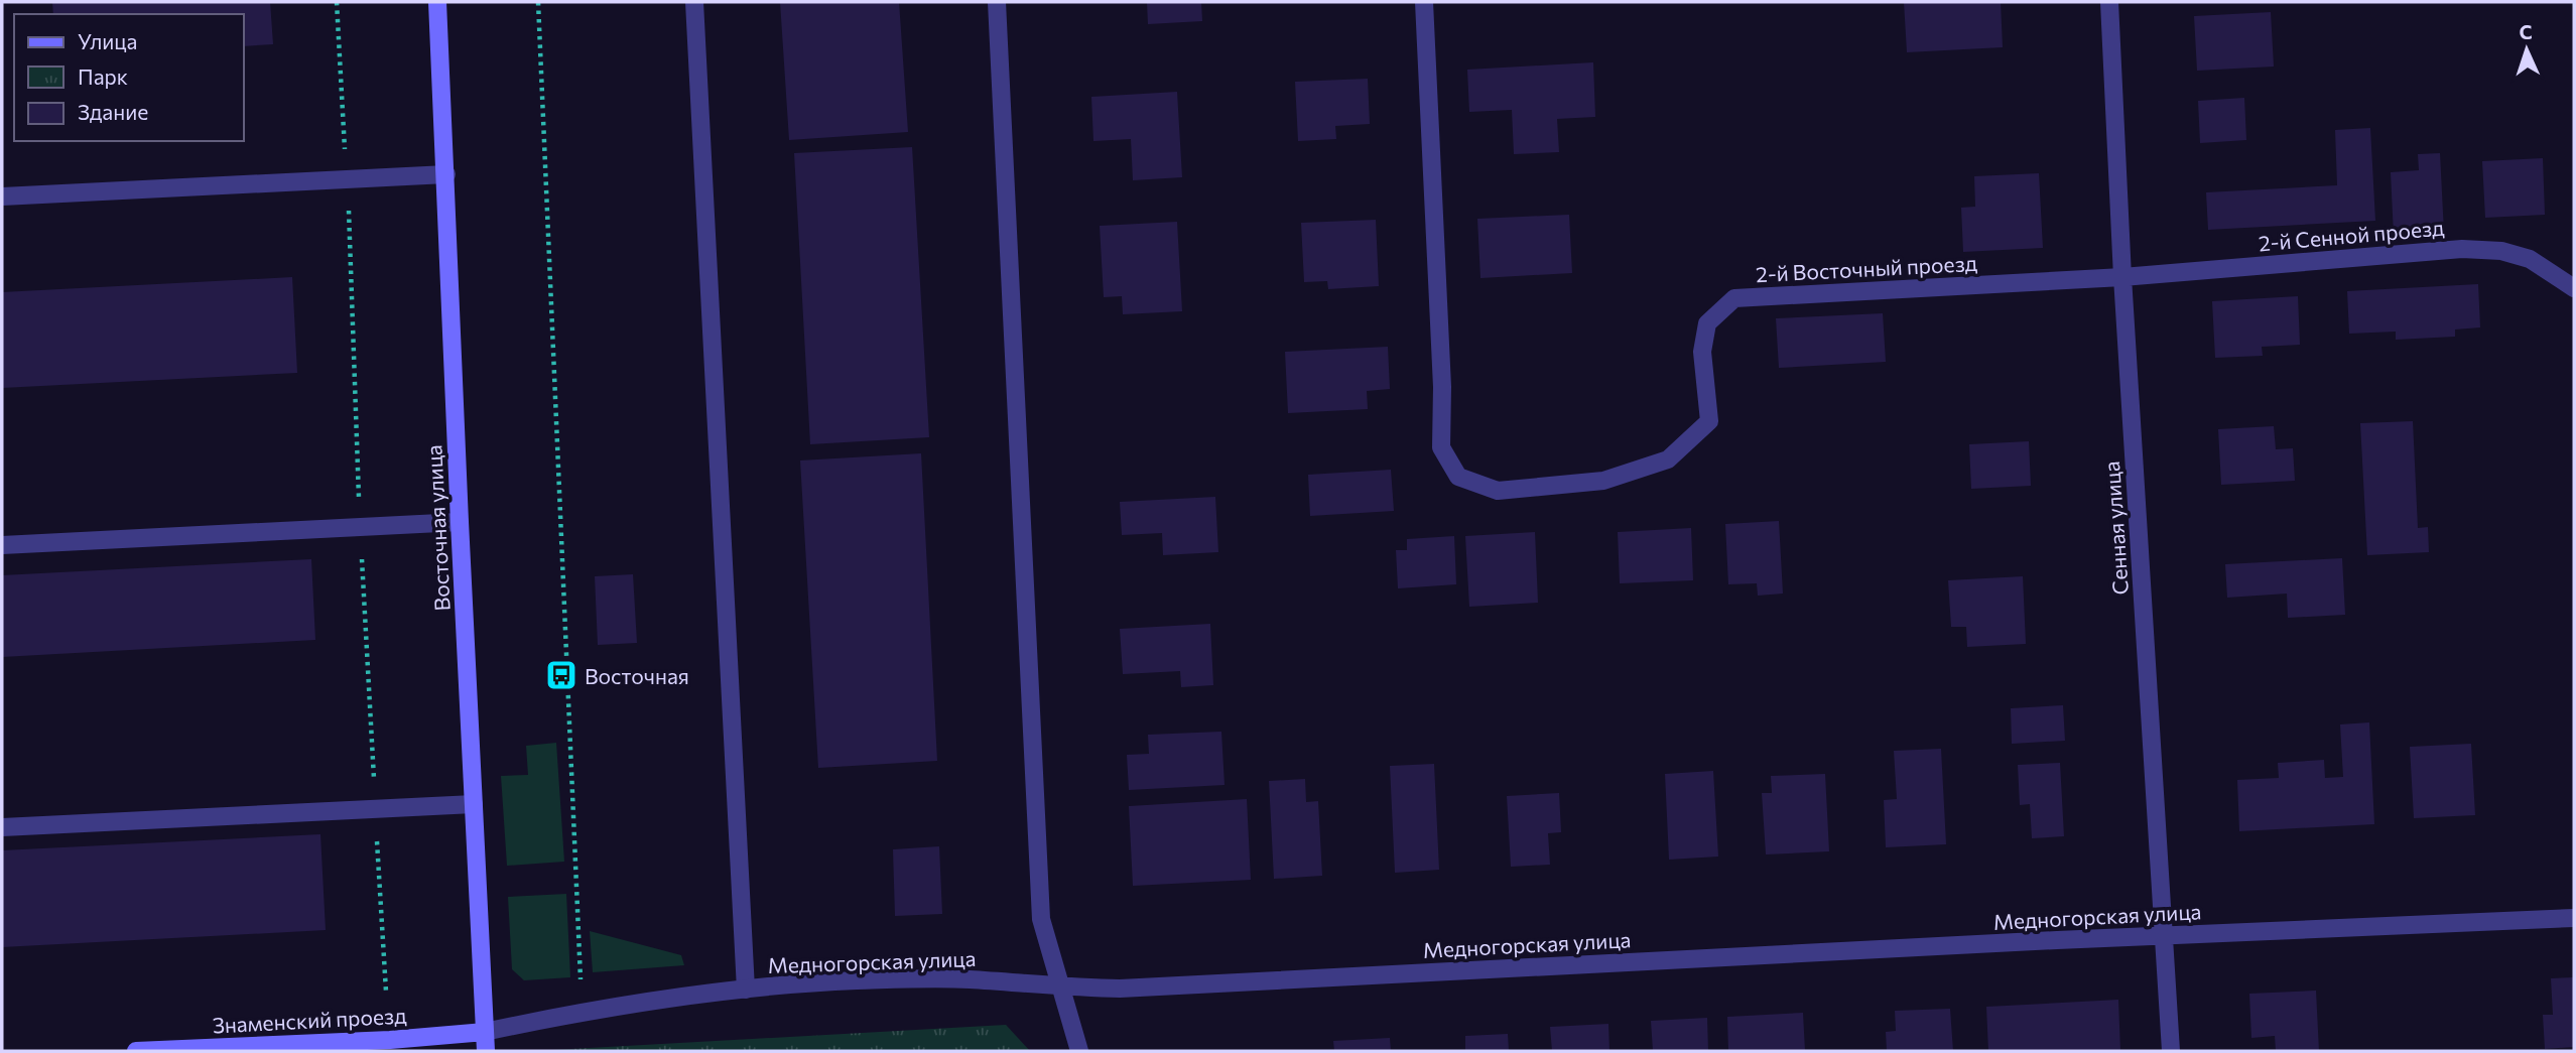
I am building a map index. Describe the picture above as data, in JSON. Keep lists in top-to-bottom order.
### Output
{
  "streets": {
    "main road": ["Восточная улица", "Знаменский проезд"],
    "street": [
      "2-й Сенной проезд",
      "2-й Восточный проезд",
      "Сенная улица",
      "Медногорская улица"
    ]
  },
  "crossings": [
    ["2-й Сенной проезд", "2-й Восточный проезд"],
    ["2-й Сенной проезд", "Сенная улица"],
    ["2-й Восточный проезд", "Сенная улица"],
    ["Восточная улица", "Медногорская улица"],
    ["Восточная улица", "Знаменский проезд"],
    ["Сенная улица", "Медногорская улица"],
    ["Медногорская улица", "Знаменский проезд"]
  ],
  "places": {
    "bus stop": ["Восточная"]
  },
  "legend": ["Улица", "Парк", "Здание"],
  "north": "top"
}
